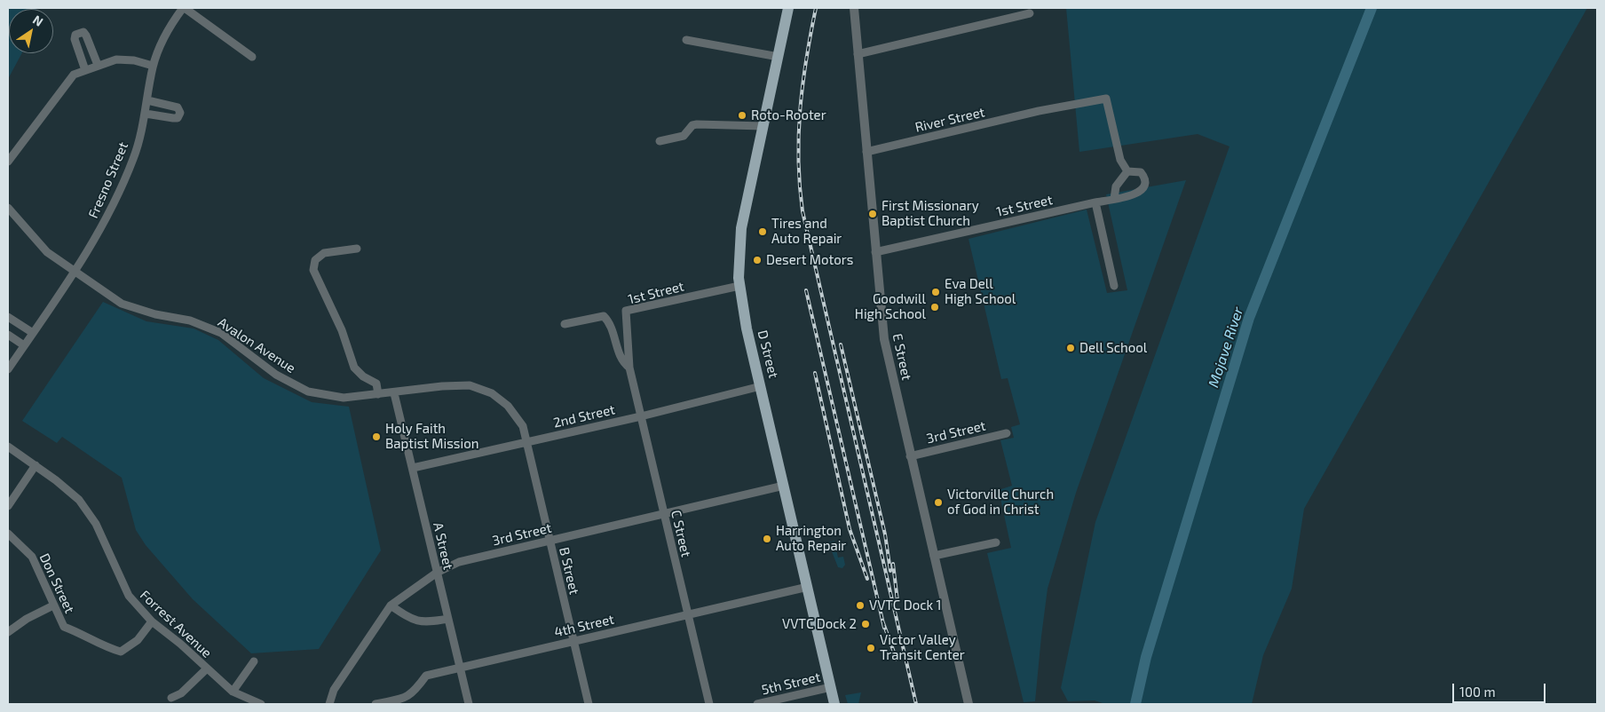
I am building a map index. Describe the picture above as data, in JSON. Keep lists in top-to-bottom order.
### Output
{
  "streets": {
    "main road": ["D Street"],
    "street": [
      "River Street",
      "Fresno Street",
      "1st Street",
      "Avalon Avenue",
      "E Street",
      "2nd Street",
      "3rd Street",
      "C Street",
      "A Street",
      "B Street",
      "Don Street",
      "Forrest Avenue",
      "4th Street",
      "5th Street"
    ]
  },
  "crossings": [
    ["River Street", "1st Street"],
    ["River Street", "E Street"],
    ["Fresno Street", "Avalon Avenue"],
    ["1st Street", "D Street"],
    ["1st Street", "E Street"],
    ["1st Street", "C Street"],
    ["Avalon Avenue", "2nd Street"],
    ["Avalon Avenue", "A Street"],
    ["Avalon Avenue", "B Street"],
    ["D Street", "2nd Street"],
    ["D Street", "3rd Street"],
    ["D Street", "4th Street"],
    ["D Street", "5th Street"],
    ["E Street", "3rd Street"],
    ["2nd Street", "C Street"],
    ["2nd Street", "A Street"],
    ["2nd Street", "B Street"],
    ["3rd Street", "C Street"],
    ["3rd Street", "A Street"],
    ["3rd Street", "B Street"],
    ["C Street", "4th Street"],
    ["A Street", "4th Street"],
    ["B Street", "4th Street"],
    ["Don Street", "Forrest Avenue"]
  ],
  "water": ["Mojave River"],
  "places": [
    "Roto-Rooter",
    "First Missionary Baptist Church",
    "Tires and Auto Repair",
    "Desert Motors",
    "Eva Dell High School",
    "Goodwill High School",
    "Dell School",
    "Holy Faith Baptist Mission",
    "Victorville Church of God in Christ",
    "Harrington Auto Repair",
    "VVTC Dock 1",
    "VVTC Dock 2",
    "Victor Valley Transit Center"
  ],
  "scale_bar": "100 m",
  "north": "top right"
}
